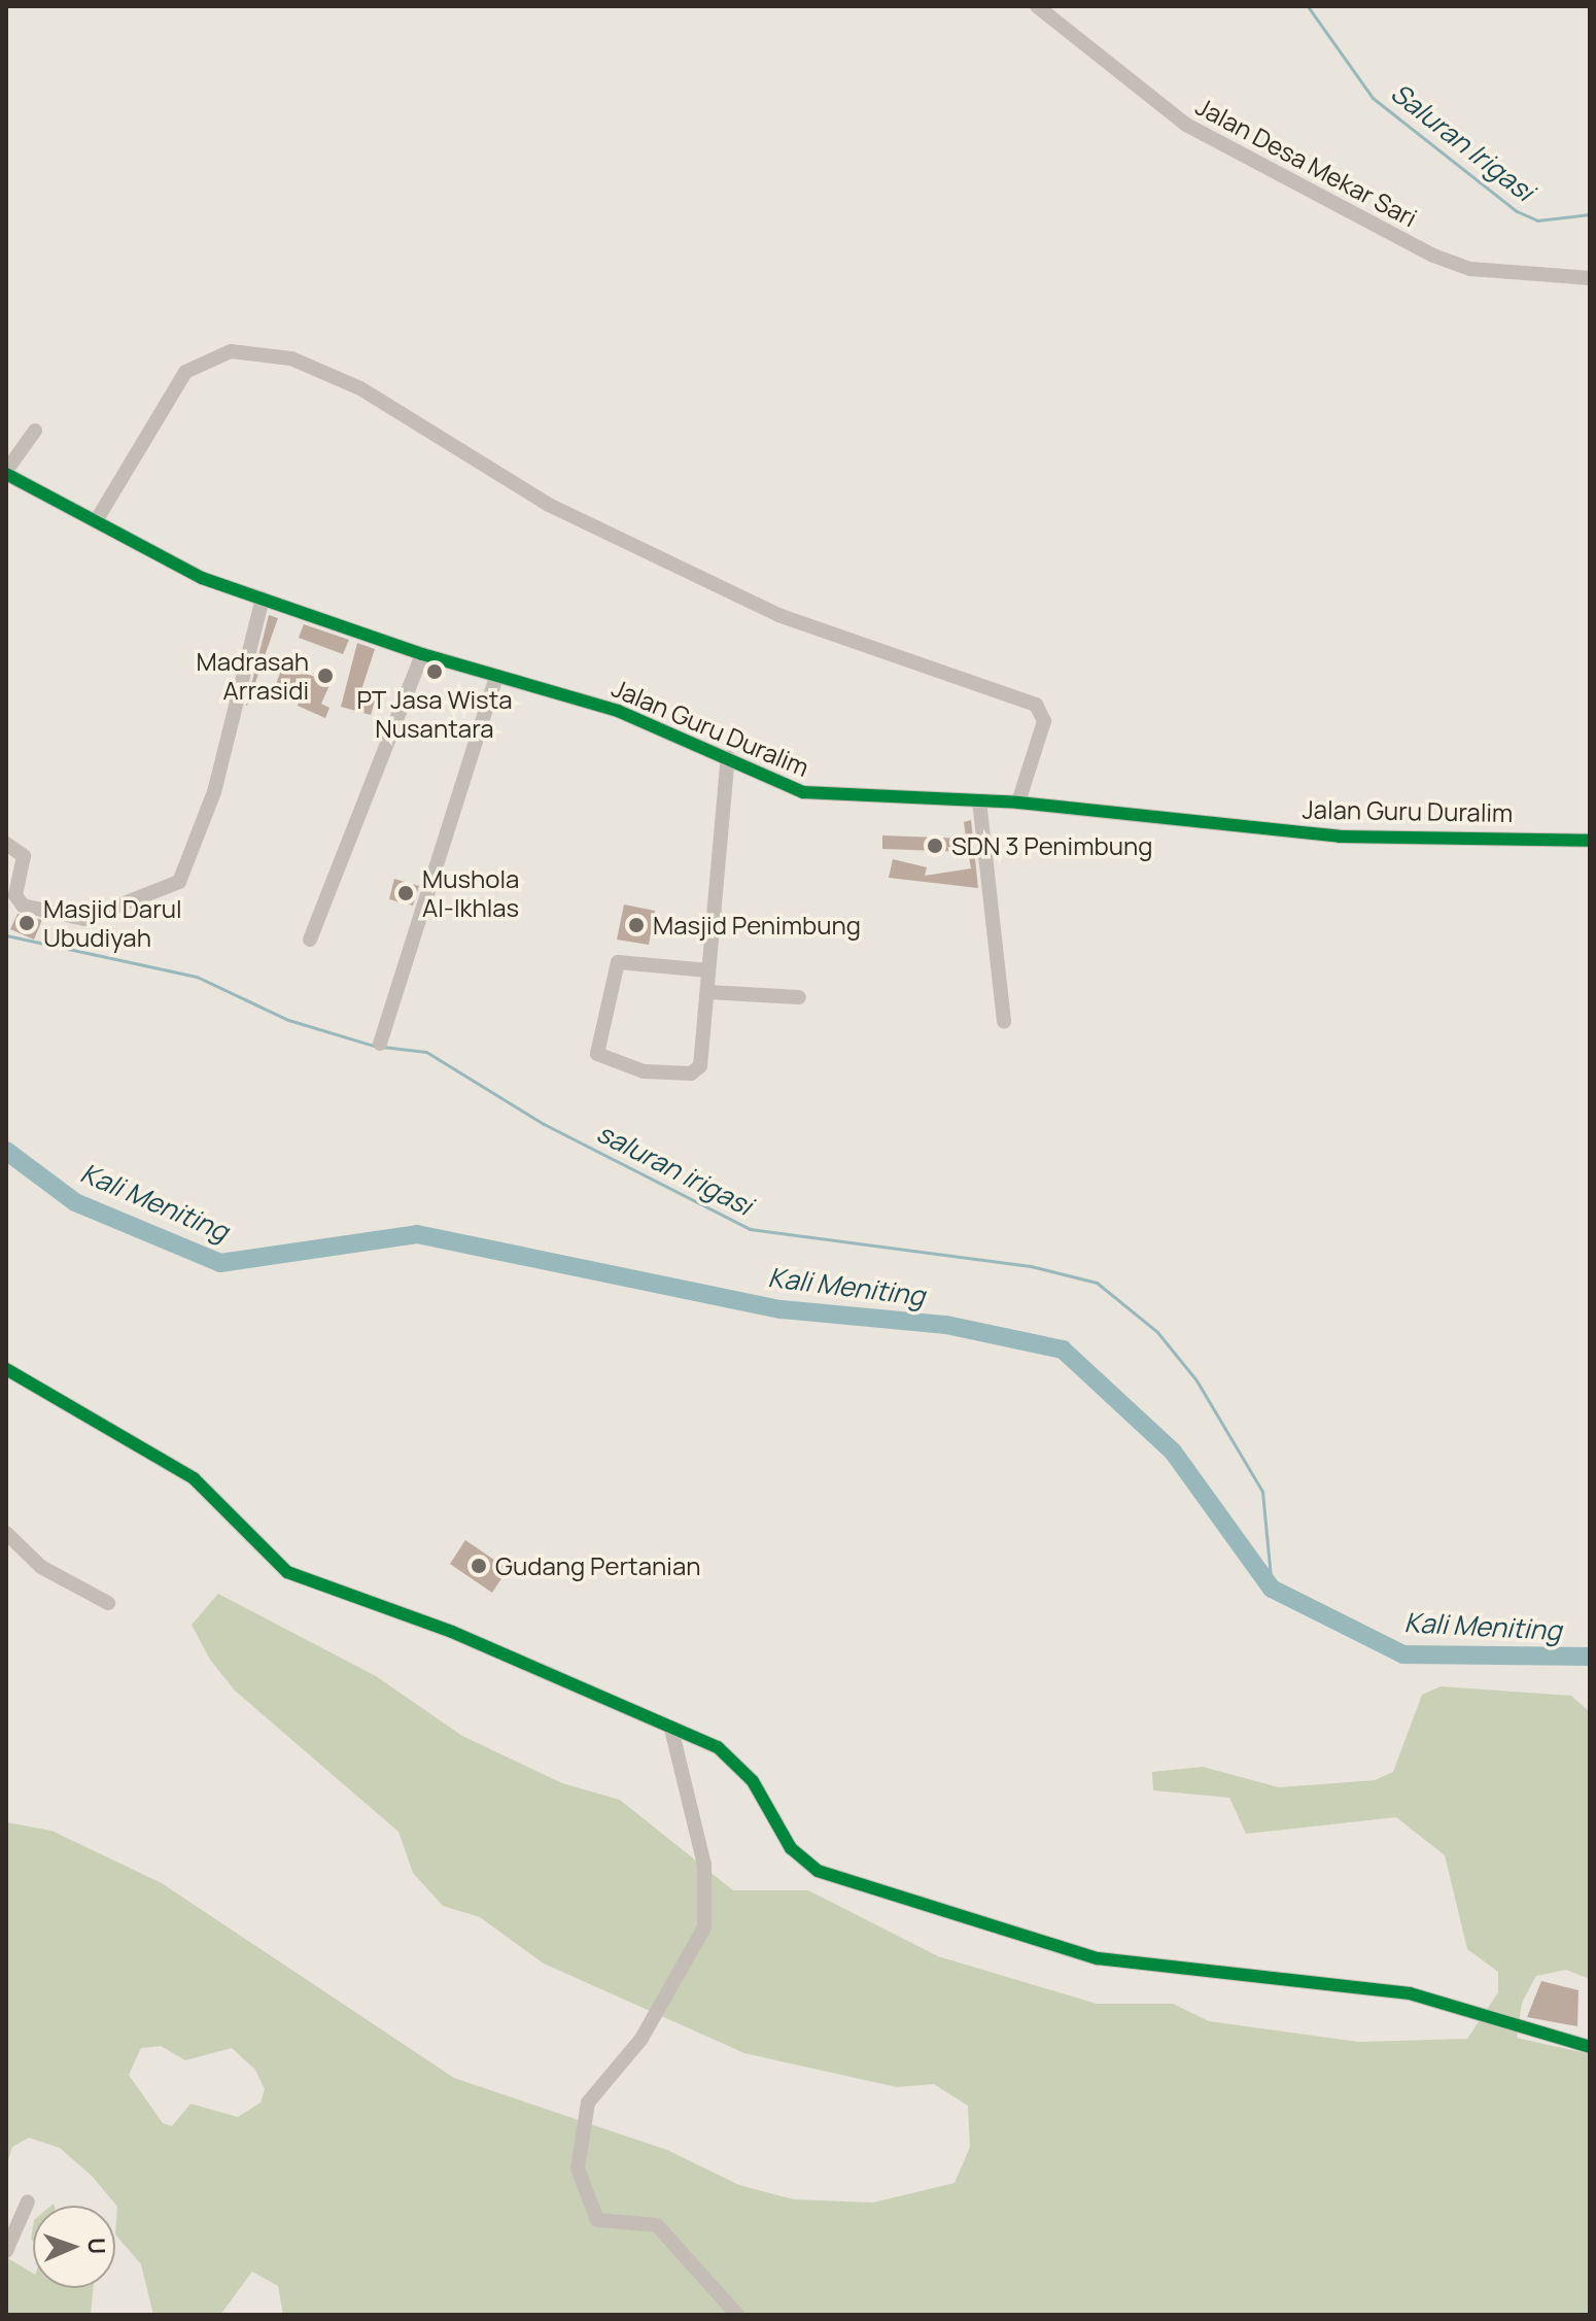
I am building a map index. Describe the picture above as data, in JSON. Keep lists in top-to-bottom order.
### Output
{
  "streets": {
    "street": ["Jalan Desa Mekar Sari", "Jalan Guru Duralim"]
  },
  "water": ["Saluran Irigasi", "saluran irigasi", "Kali Meniting"],
  "places": [
    "PT Jasa Wista Nusantara",
    "Madrasah Arrasidi",
    "SDN 3 Penimbung",
    "Mushola Al-Ikhlas",
    "Masjid Darul Ubudiyah",
    "Masjid Penimbung",
    "Gudang Pertanian"
  ],
  "north": "right"
}
